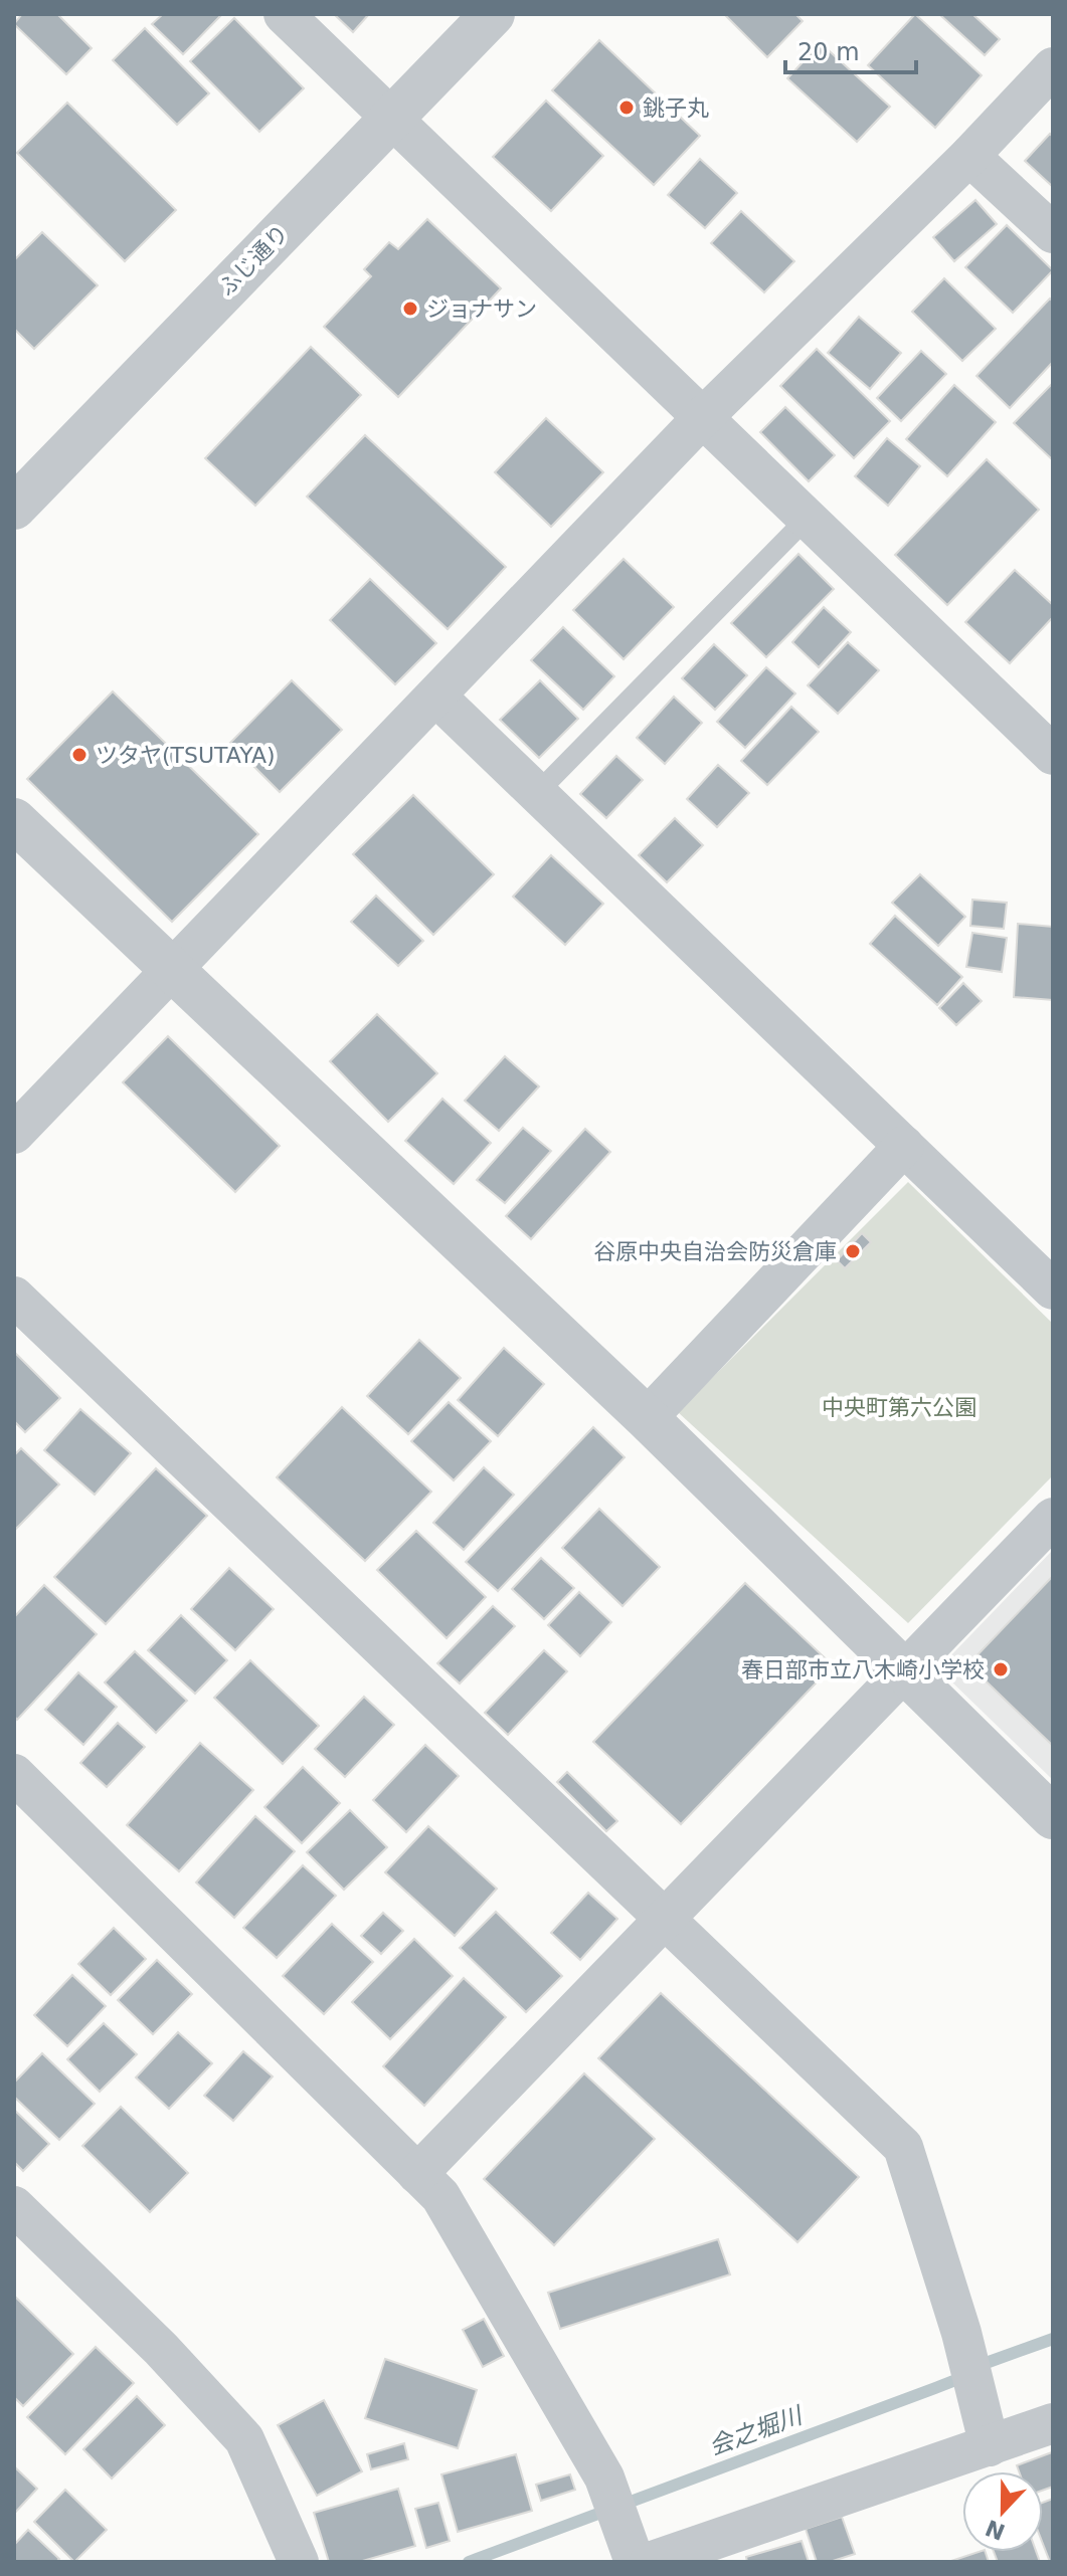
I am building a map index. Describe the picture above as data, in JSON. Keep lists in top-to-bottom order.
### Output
{
  "streets": {
    "street": ["ふじ通り"]
  },
  "water": ["会之堀川"],
  "parks": ["中央町第六公園"],
  "places": [
    "銚子丸",
    "ジョナサン",
    "ツタヤ(TSUTAYA)",
    "谷原中央自治会防災倉庫",
    "春日部市立八木崎小学校"
  ],
  "scale_bar": "20 m",
  "north": "bottom"
}
